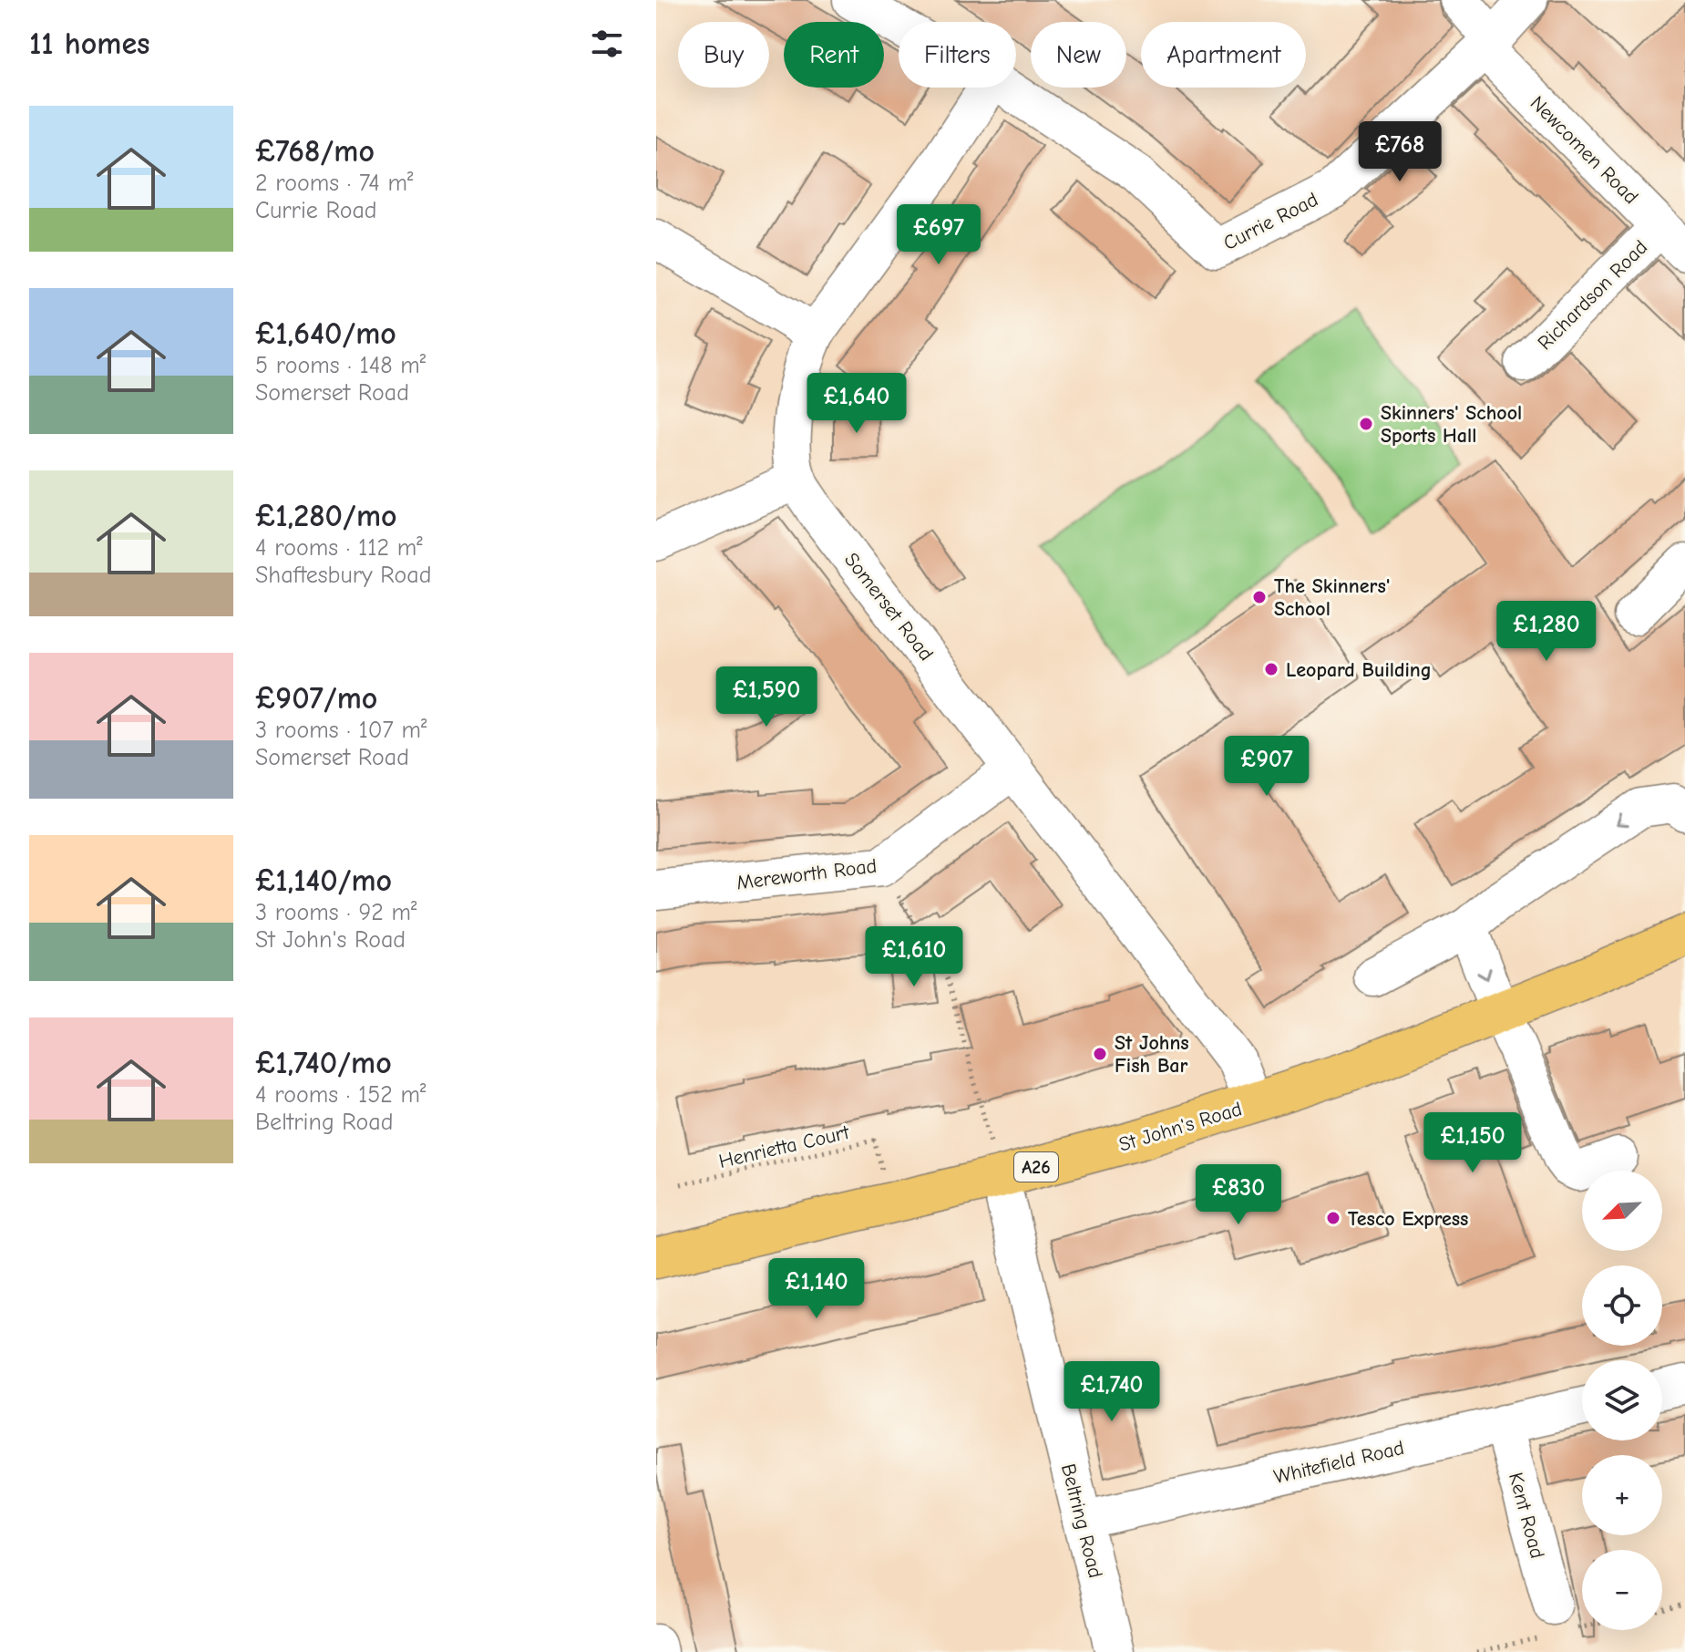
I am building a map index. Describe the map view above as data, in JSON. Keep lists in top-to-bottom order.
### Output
{
  "streets": {
    "highway": ["St John's Road", "A26"],
    "street": [
      "Newcomen Road",
      "Currie Road",
      "Richardson Road",
      "Somerset Road",
      "Mereworth Road",
      "Whitefield Road",
      "Kent Road",
      "Beltring Road"
    ],
    "path": ["Henrietta Court"]
  },
  "crossings": [
    ["Newcomen Road", "Currie Road"],
    ["Newcomen Road", "Richardson Road"],
    ["Somerset Road", "Mereworth Road"],
    ["Somerset Road", "St John's Road"],
    ["St John's Road", "Henrietta Court"],
    ["St John's Road", "Beltring Road"],
    ["Whitefield Road", "Kent Road"],
    ["Whitefield Road", "Beltring Road"]
  ],
  "places": [
    "Skinners' School Sports Hall",
    "The Skinners' School",
    "Leopard Building",
    "St Johns Fish Bar",
    "Tesco Express"
  ],
  "north": "bottom left",
  "page": {
    "heading": "11 homes",
    "chip": [
      "Buy",
      "Rent",
      "Filters",
      "New",
      "Apartment"
    ],
    "list": [
      {
        "name": "£768/mo",
        "note": "2 rooms · 74 m² · Currie Road"
      },
      {
        "name": "£1,640/mo",
        "note": "5 rooms · 148 m² · Somerset Road"
      },
      {
        "name": "£1,280/mo",
        "note": "4 rooms · 112 m² · Shaftesbury Road"
      },
      {
        "name": "£907/mo",
        "note": "3 rooms · 107 m² · Somerset Road"
      },
      {
        "name": "£1,140/mo",
        "note": "3 rooms · 92 m² · St John's Road"
      },
      {
        "name": "£1,740/mo",
        "note": "4 rooms · 152 m² · Beltring Road"
      }
    ],
    "price": [
      "£768",
      "£697",
      "£1,640",
      "£1,280",
      "£1,590",
      "£907",
      "£1,610",
      "£1,150",
      "£830",
      "£1,140",
      "£1,740"
    ],
    "map_buttons": ["+", "−"]
  }
}
